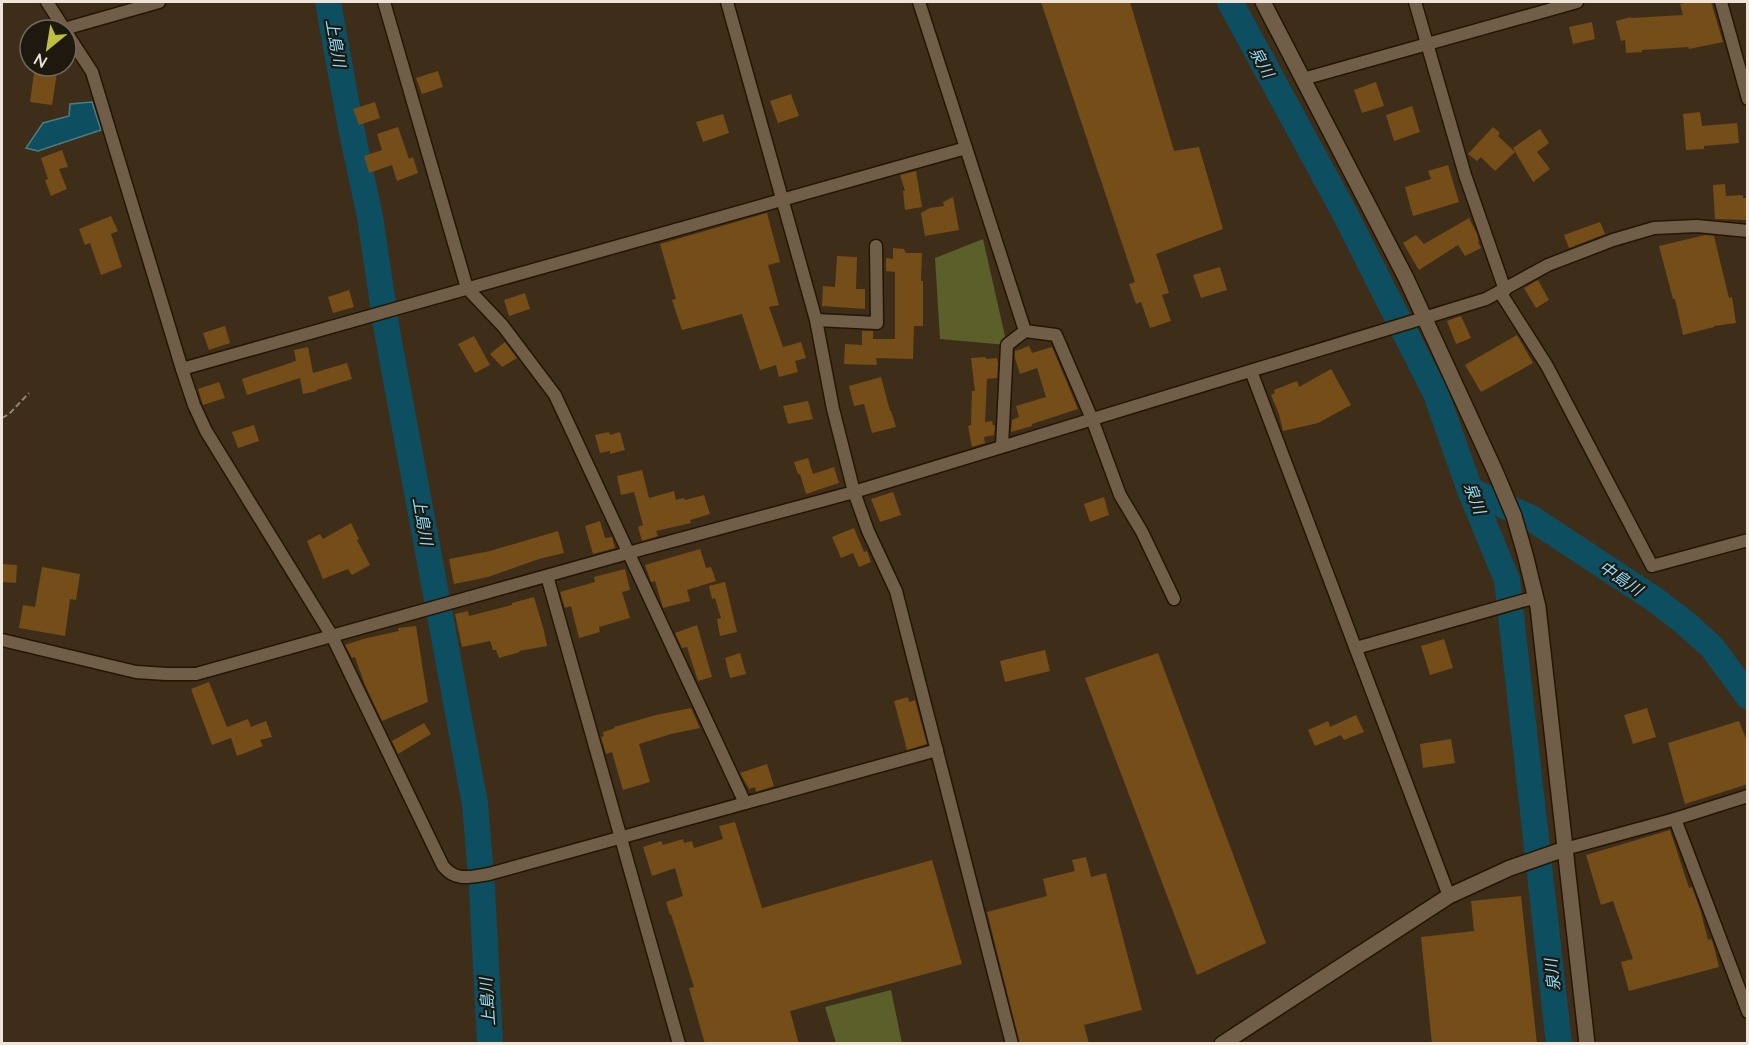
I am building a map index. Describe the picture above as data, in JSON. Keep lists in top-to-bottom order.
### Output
{
  "water": ["上島川", "泉川", "中島川"],
  "north": "bottom left"
}
